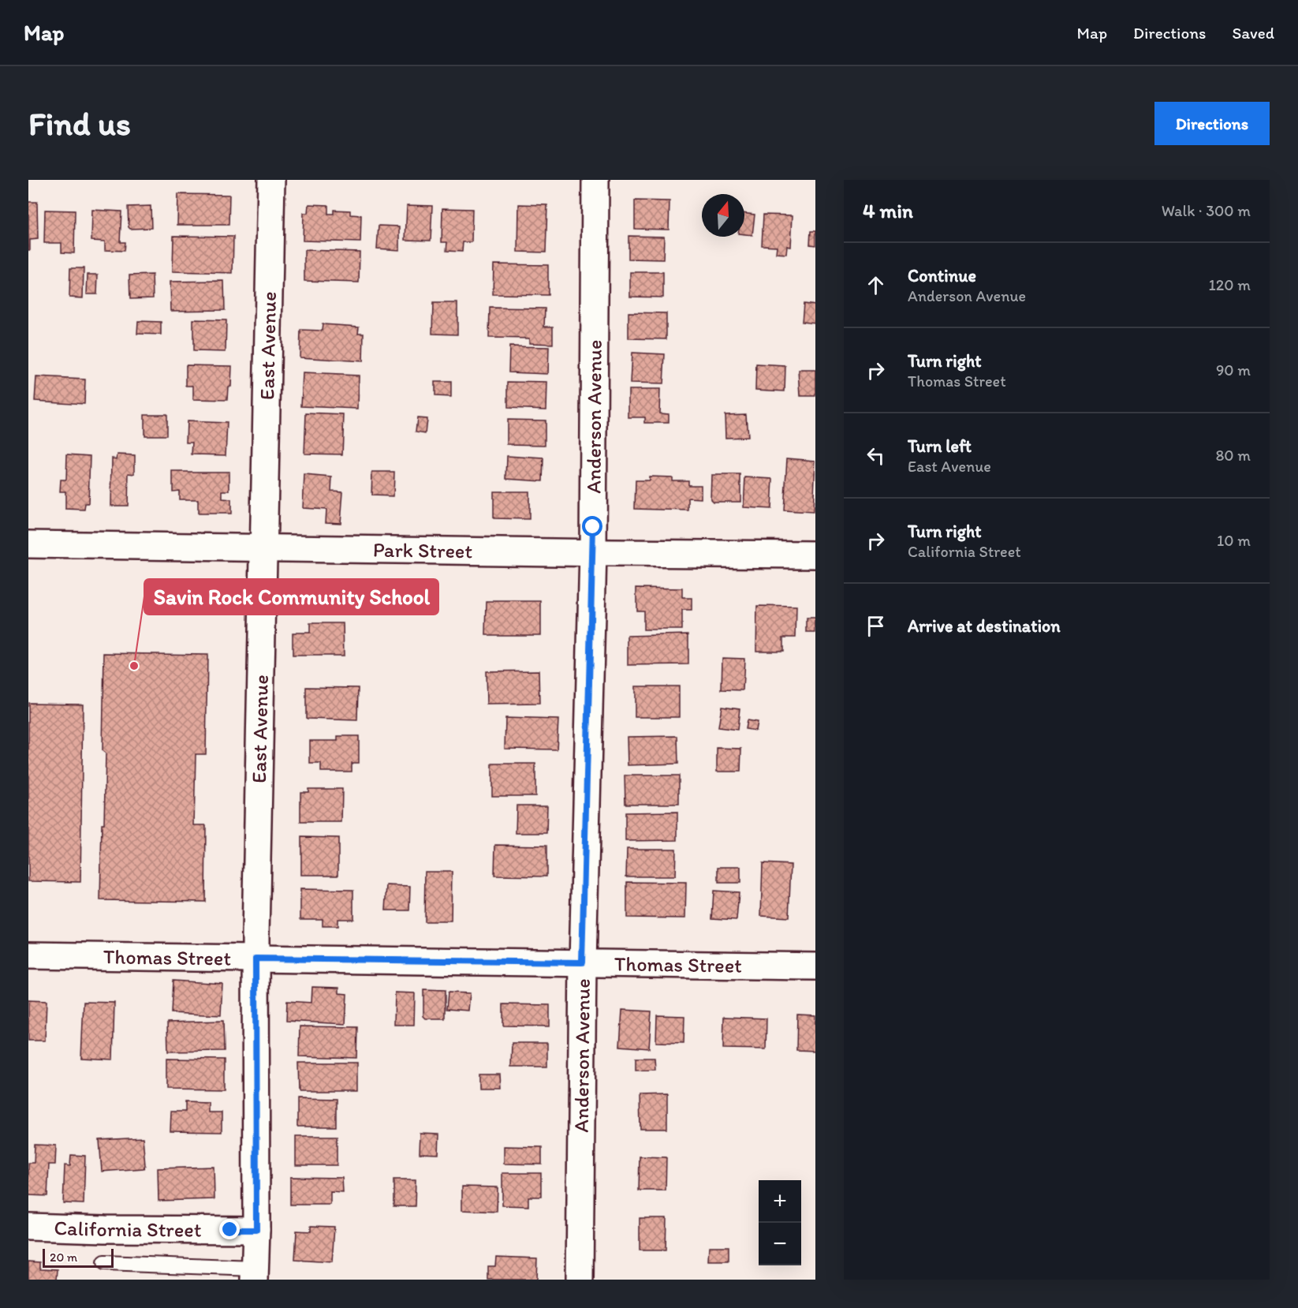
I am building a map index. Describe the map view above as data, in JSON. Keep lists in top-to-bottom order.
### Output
{
  "streets": {
    "street": [
      "East Avenue",
      "Anderson Avenue",
      "Park Street",
      "Thomas Street",
      "California Street"
    ]
  },
  "crossings": [
    ["East Avenue", "Park Street"],
    ["East Avenue", "Thomas Street"],
    ["East Avenue", "California Street"],
    ["Anderson Avenue", "Park Street"],
    ["Anderson Avenue", "Thomas Street"]
  ],
  "places": ["Savin Rock Community School"],
  "scale_bar": "20 m",
  "north": "top",
  "page": {
    "header": "Map",
    "nav": ["Map", "Directions", "Saved"],
    "buttons": "Directions",
    "title": "Find us",
    "heading": ["4 min", "Walk · 300 m"],
    "list": [
      ["Continue", "Anderson Avenue", "120 m"],
      ["Turn right", "Thomas Street", "90 m"],
      ["Turn left", "East Avenue", "80 m"],
      ["Turn right", "California Street", "10 m"],
      "Arrive at destination"
    ],
    "map_buttons": ["+", "−"],
    "scale": "20 m"
  }
}
